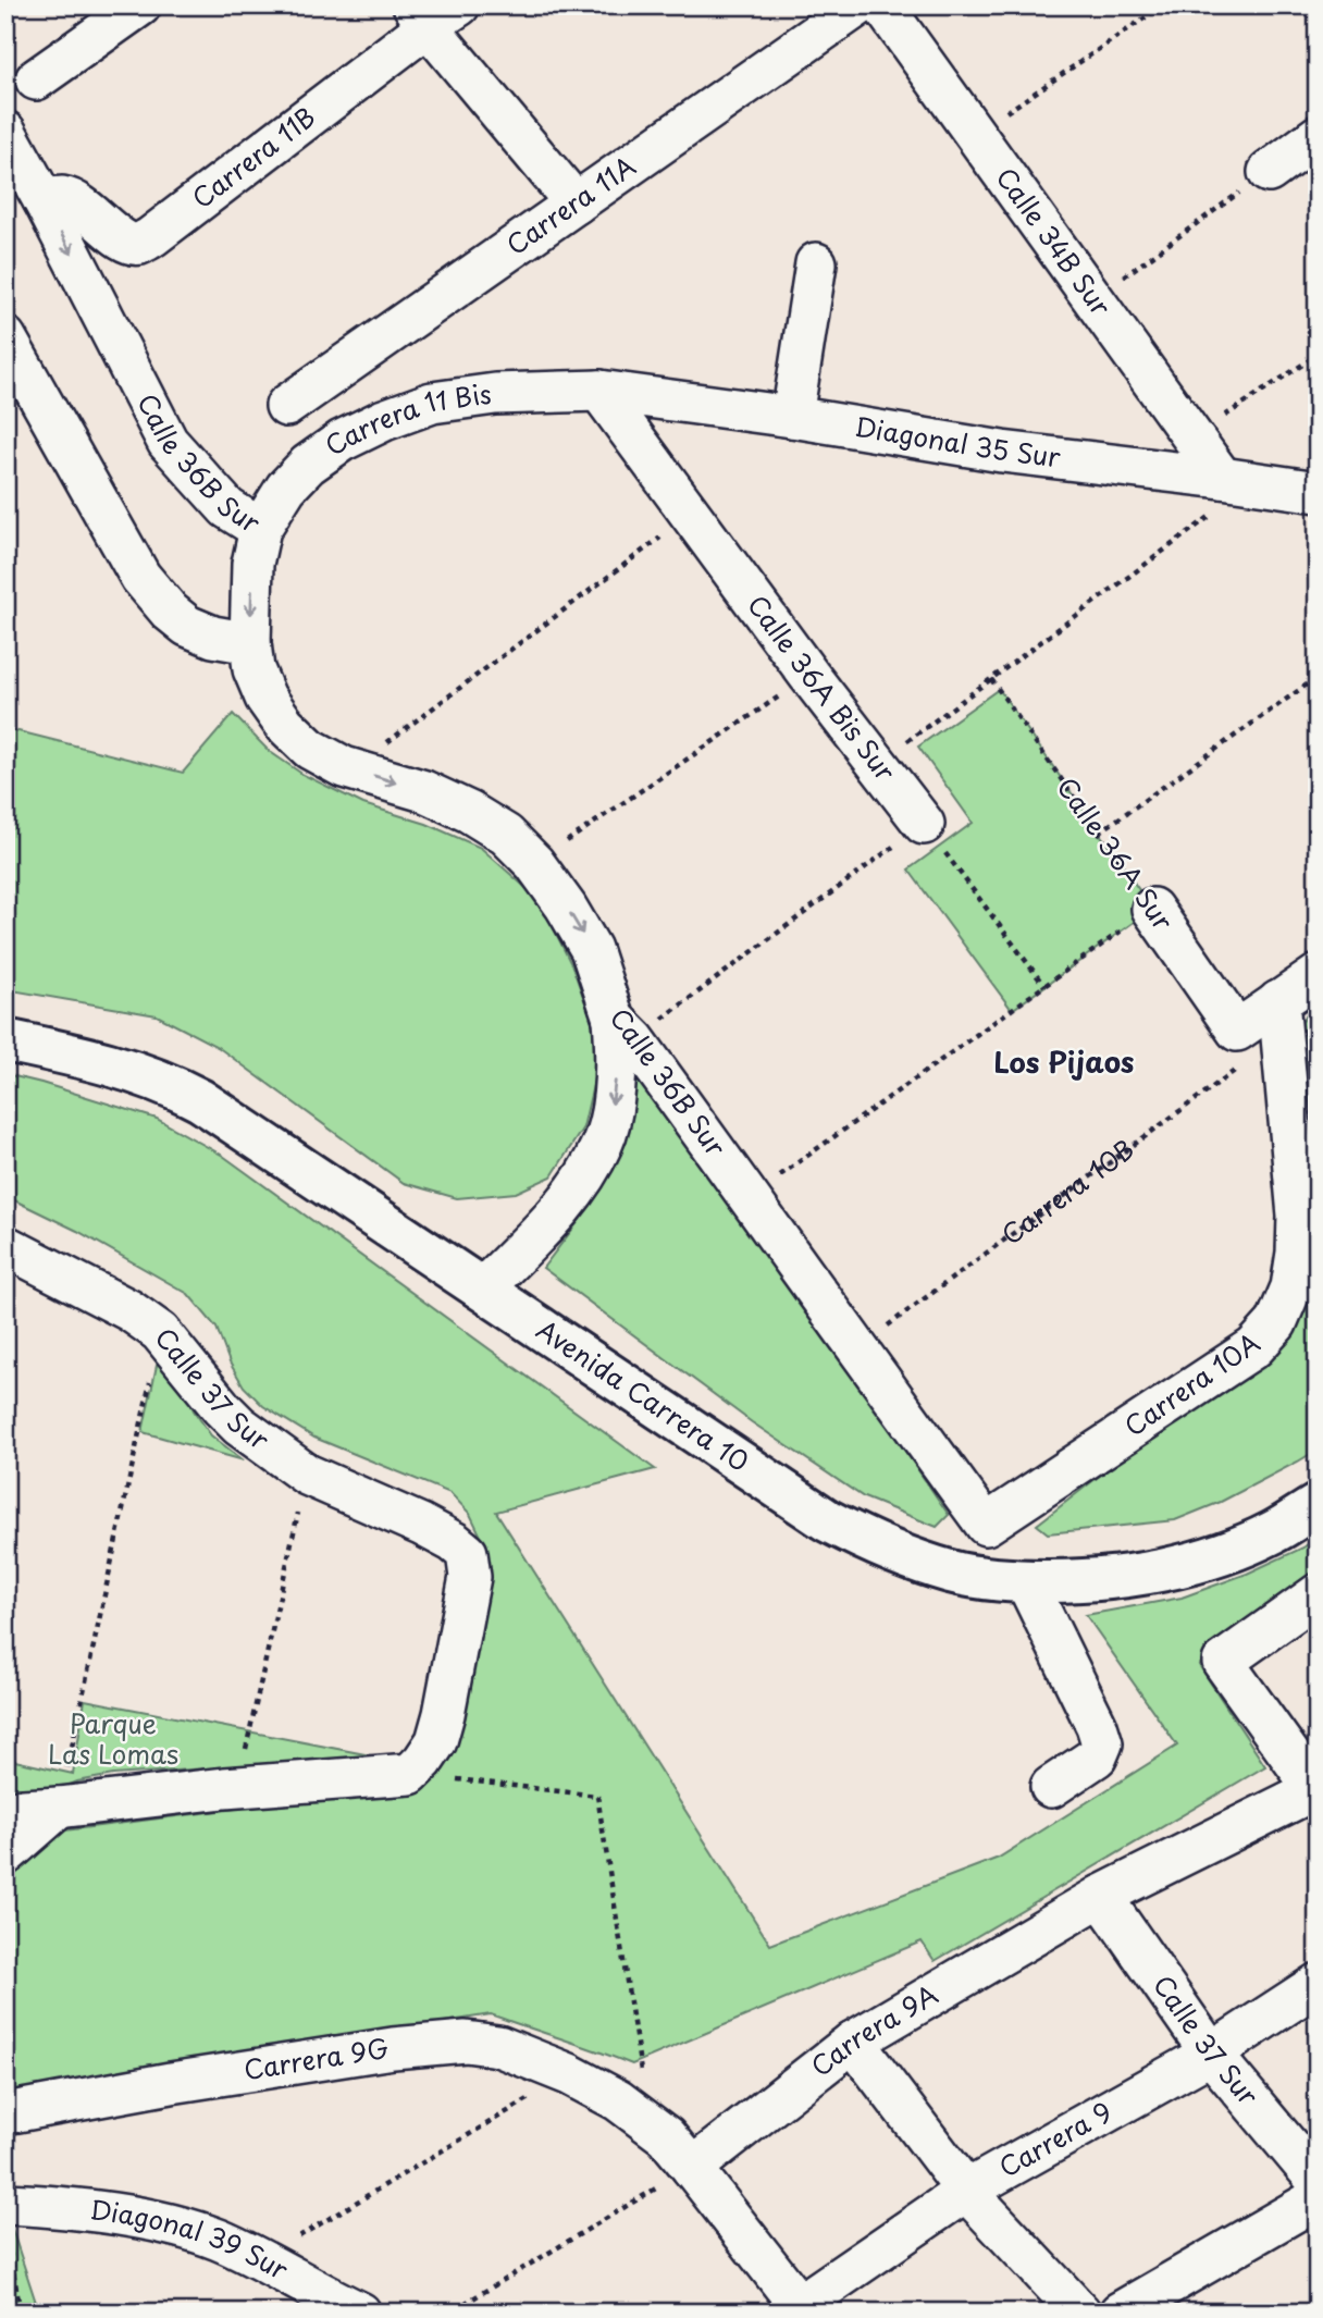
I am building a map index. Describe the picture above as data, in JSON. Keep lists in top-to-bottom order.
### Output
{
  "streets": {
    "main road": ["Avenida Carrera 10"],
    "street": [
      "Carrera 11B",
      "Carrera 11A",
      "Calle 34B Sur",
      "Carrera 11 Bis",
      "Diagonal 35 Sur",
      "Calle 36B Sur",
      "Calle 36A Bis Sur",
      "Calle 36A Sur",
      "Carrera 10A",
      "Calle 37 Sur",
      "Carrera 9A",
      "Carrera 9G",
      "Carrera 9",
      "Diagonal 39 Sur"
    ],
    "path": ["Carrera 10B"]
  },
  "crossings": [
    ["Carrera 11B", "Calle 36B Sur"],
    ["Calle 34B Sur", "Diagonal 35 Sur"],
    ["Carrera 11 Bis", "Diagonal 35 Sur"],
    ["Carrera 11 Bis", "Calle 36B Sur"],
    ["Carrera 11 Bis", "Calle 36A Bis Sur"],
    ["Diagonal 35 Sur", "Calle 36A Bis Sur"],
    ["Calle 36B Sur", "Carrera 10B"],
    ["Calle 36B Sur", "Carrera 10A"],
    ["Calle 36A Sur", "Carrera 10B"],
    ["Calle 36A Sur", "Carrera 10A"],
    ["Carrera 10B", "Carrera 10A"],
    ["Calle 37 Sur", "Carrera 9A"],
    ["Calle 37 Sur", "Carrera 9"],
    ["Carrera 9A", "Carrera 9G"],
    ["Carrera 9G", "Carrera 9"]
  ],
  "districts": ["Los Pijaos"],
  "parks": ["Parque Las Lomas"]
}
